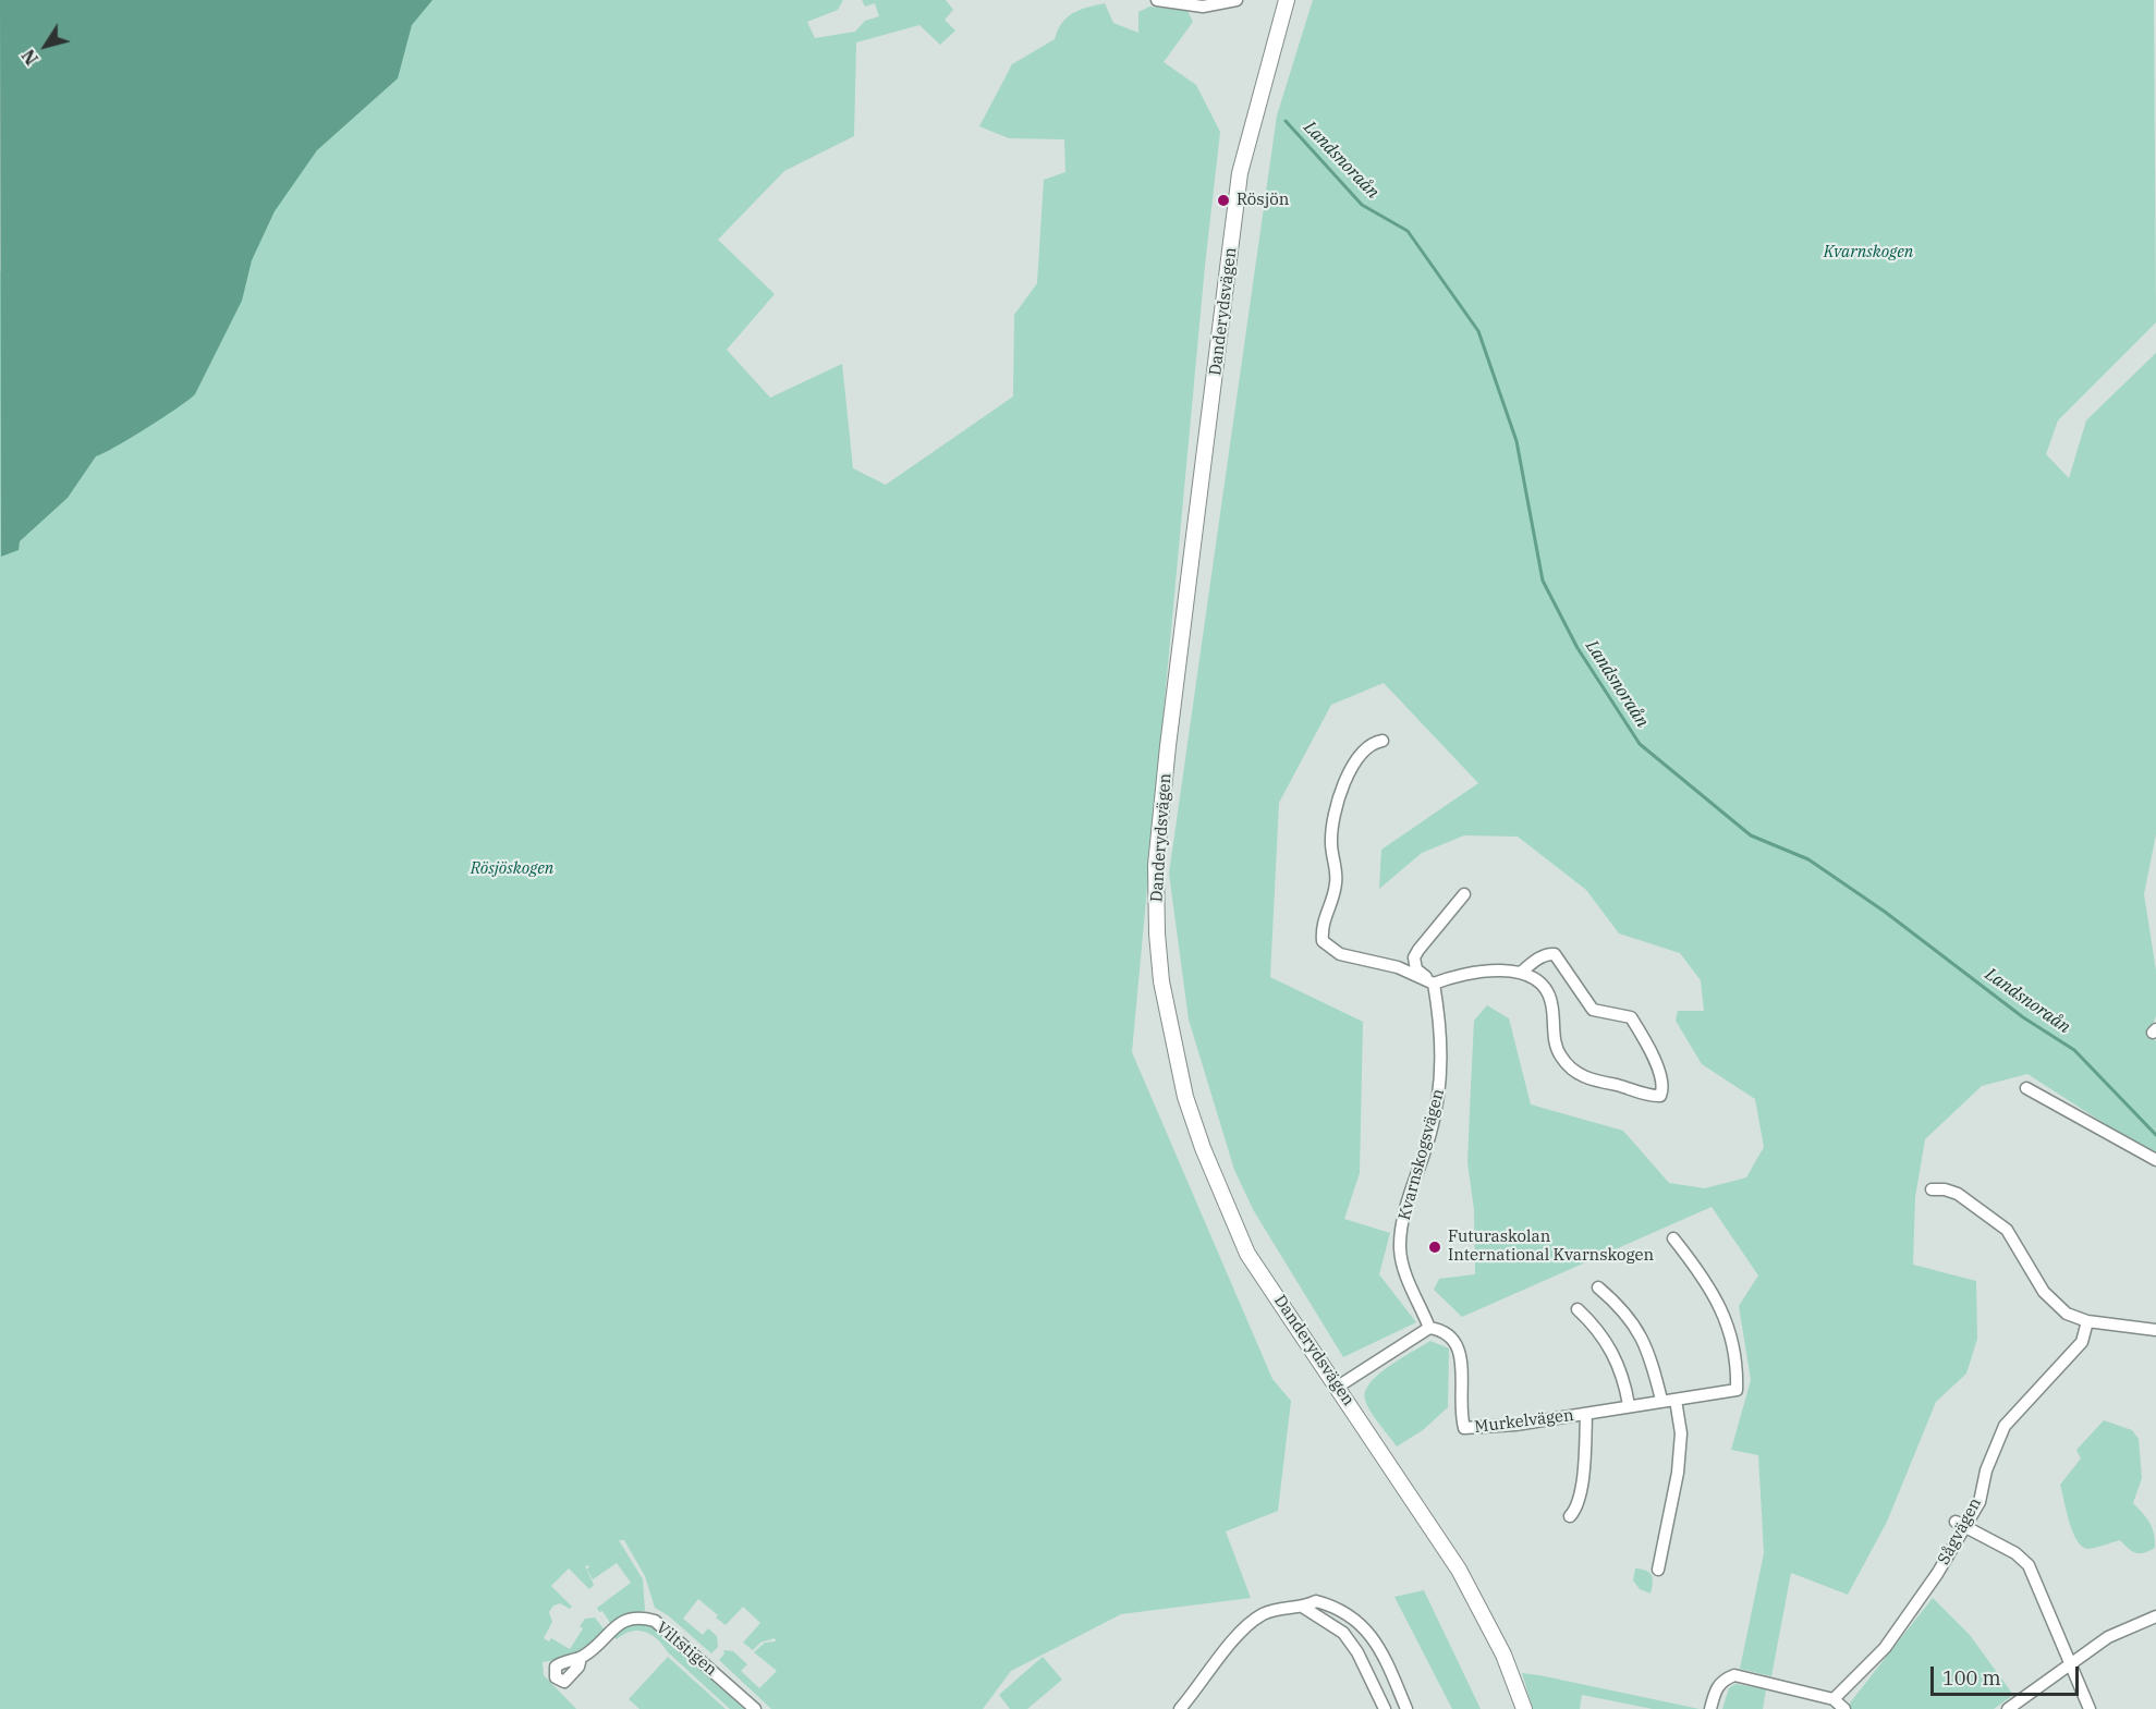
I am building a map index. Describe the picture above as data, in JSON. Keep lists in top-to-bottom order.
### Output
{
  "streets": {
    "main road": ["Danderydsvägen"],
    "street": [
      "Kvarnskogsvägen",
      "Murkelvägen",
      "Sågvägen",
      "Viltstigen"
    ]
  },
  "crossings": [
    ["Kvarnskogsvägen", "Murkelvägen"]
  ],
  "water": ["Landsnoraån"],
  "parks": ["Kvarnskogen", "Rösjöskogen"],
  "places": ["Rösjön", "Futuraskolan International Kvarnskogen"],
  "scale_bar": "100 m",
  "north": "bottom left"
}
